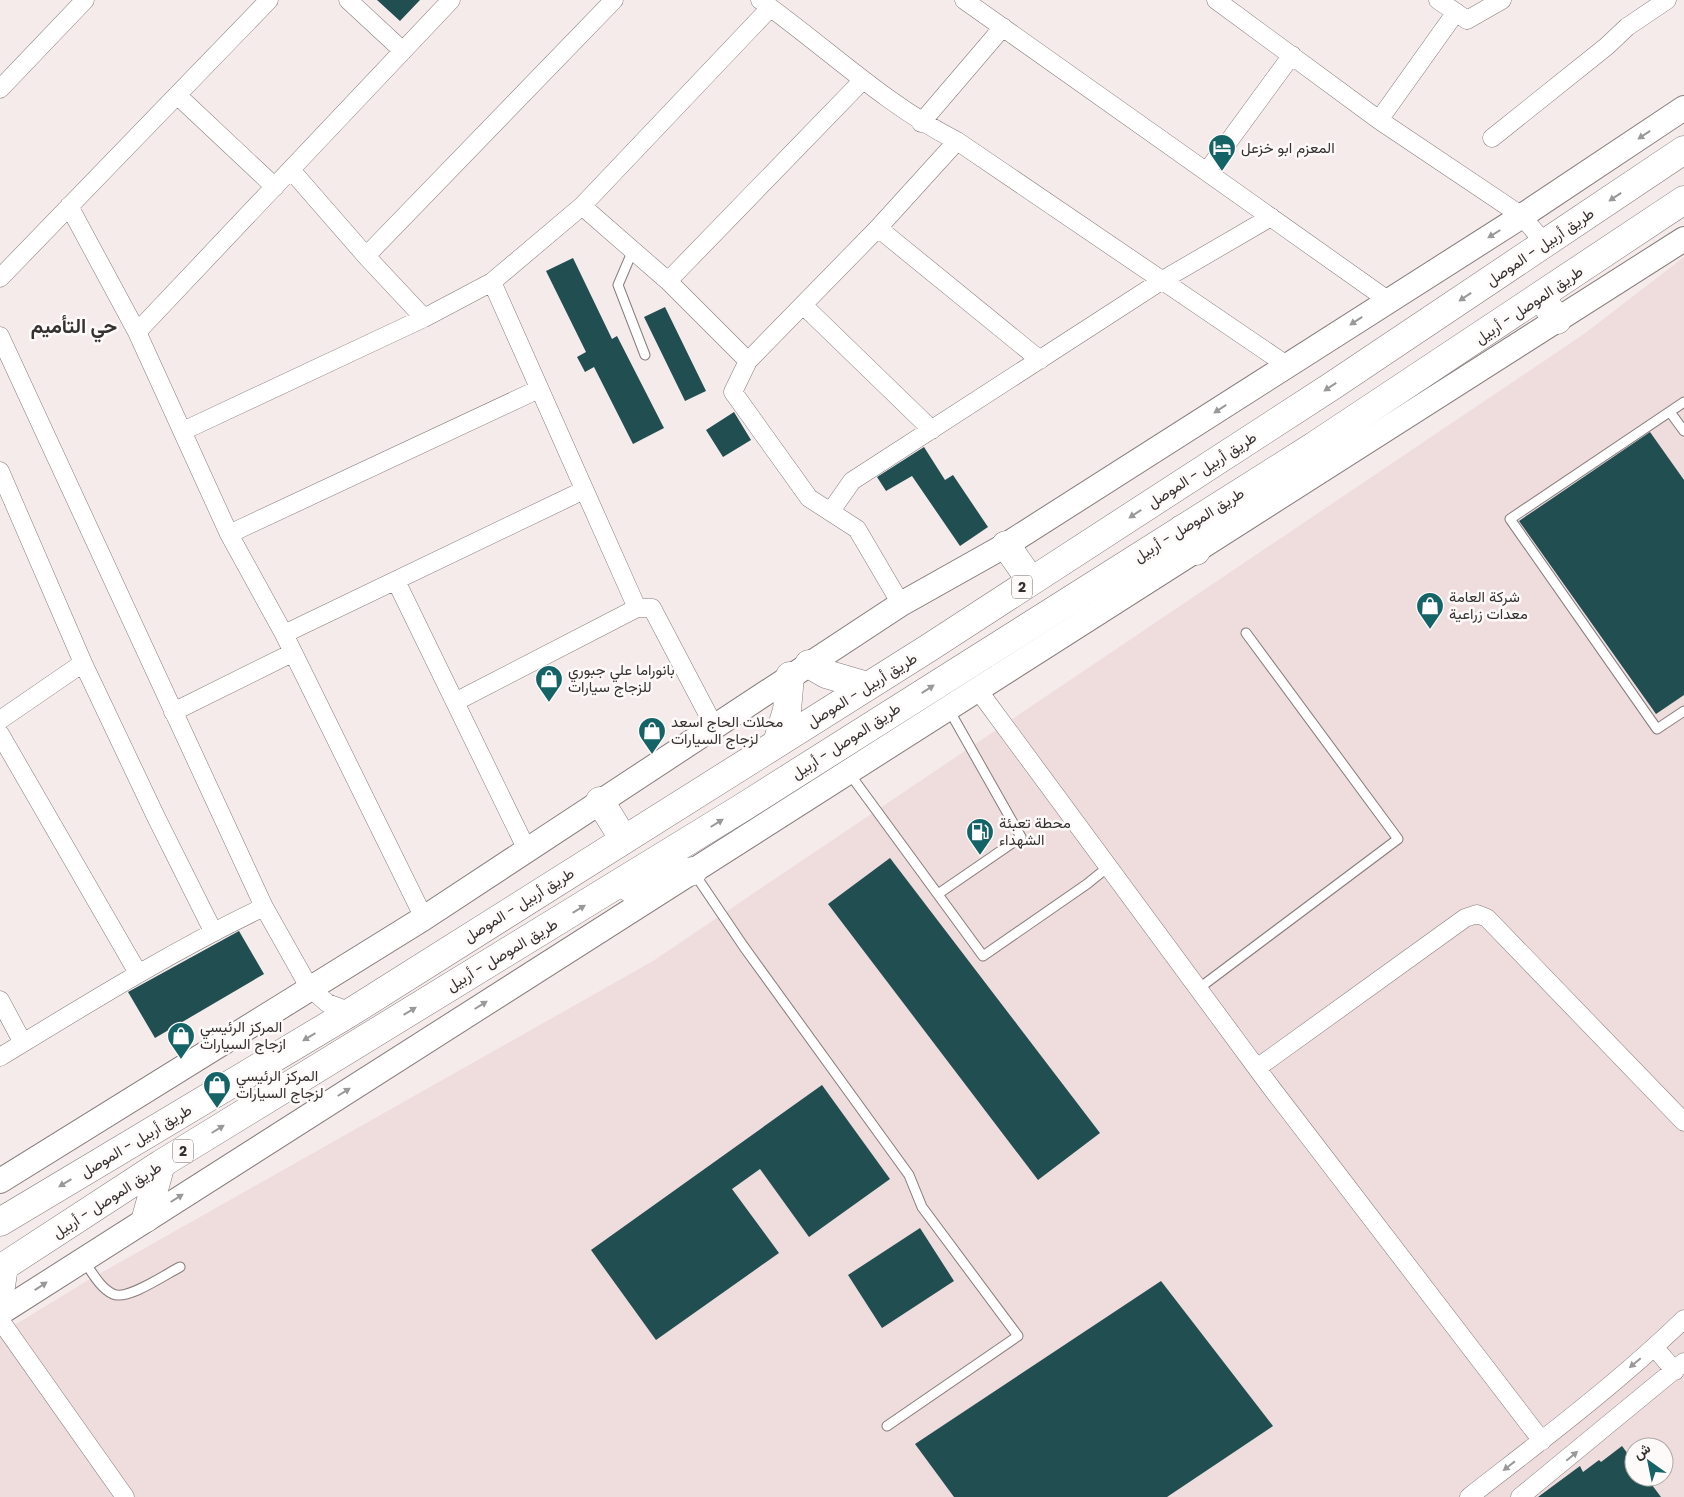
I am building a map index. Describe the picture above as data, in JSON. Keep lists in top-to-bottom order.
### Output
{
  "streets": {
    "highway": ["طريق أربيل - الموصل", "طريق الموصل - أربيل", "2"]
  },
  "one_way": ["طريق أربيل - الموصل", "طريق الموصل - أربيل"],
  "districts": ["حي التأميم"],
  "places": {
    "hotel": ["المعزم ابو خزعل"],
    "shop": [
      "شركة العامة معدات زراعية",
      "بانوراما علي جبوري للزجاج سيارات",
      "محلات الحاج اسعد لزجاج السيارات",
      "المركز الرئيسي ازجاج السيارات",
      "المركز الرئيسي لزجاج السيارات"
    ],
    "fuel station": ["محطة تعبئة الشهداء"]
  },
  "north": "top left"
}
